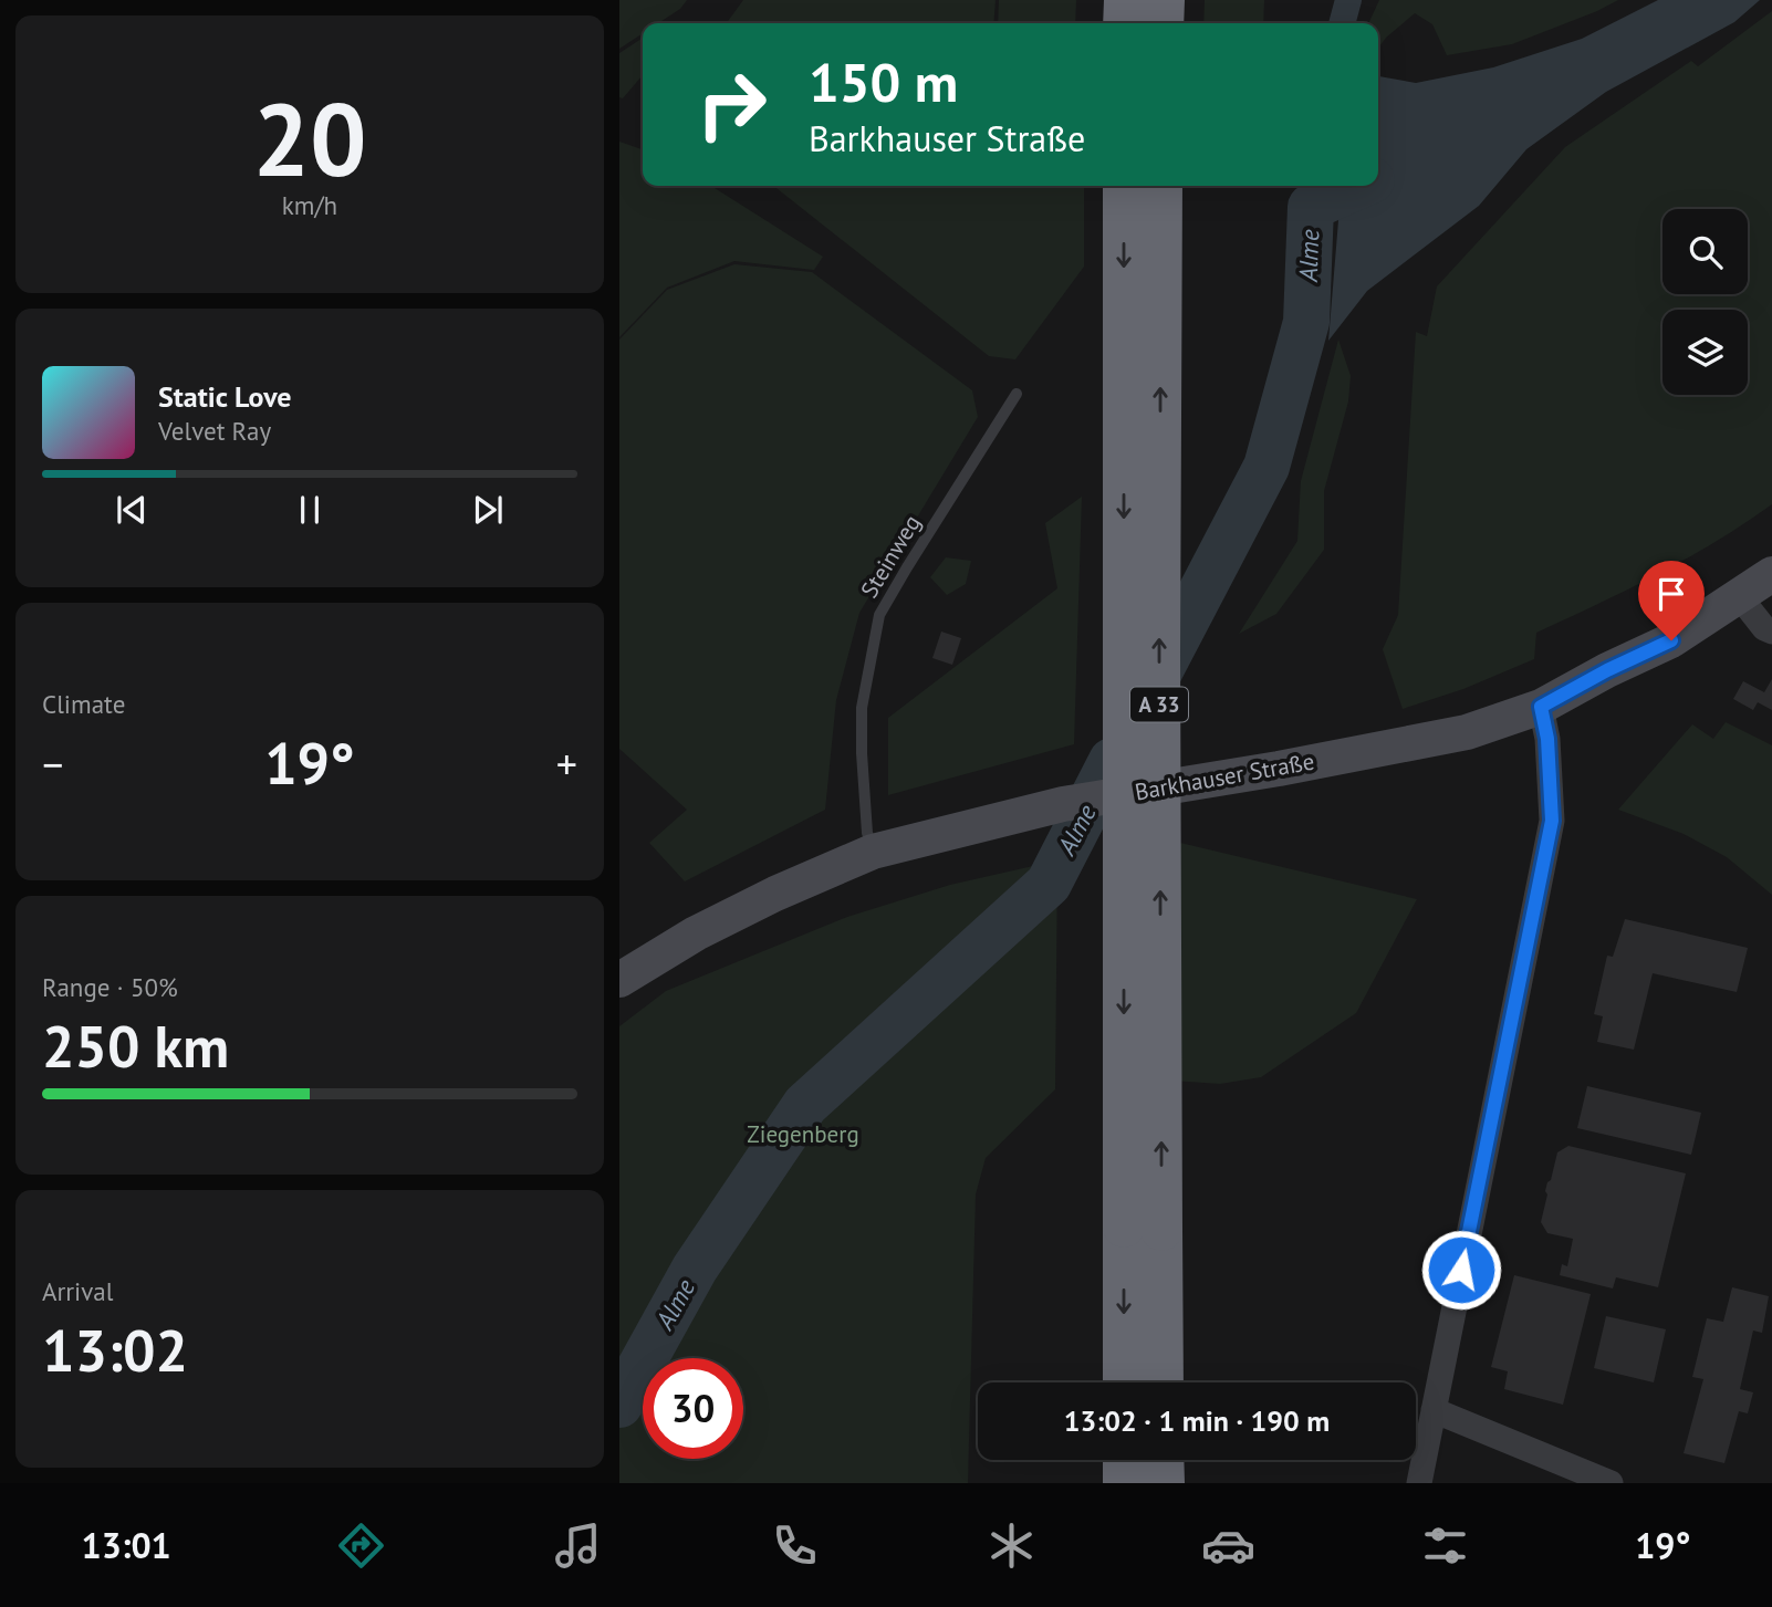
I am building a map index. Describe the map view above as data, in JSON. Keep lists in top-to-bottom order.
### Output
{
  "streets": {
    "highway": ["A 33"],
    "street": ["Barkhauser Straße"],
    "lane": ["Steinweg"]
  },
  "crossings": [
    ["Steinweg", "Barkhauser Straße"]
  ],
  "water": ["Alme"],
  "parks": ["Ziegenberg"],
  "page": {
    "tile": [
      ["20", "km/h"],
      "Climate",
      ["Range · 50%", "250 km"],
      ["Arrival", "13:02"]
    ],
    "turn": ["150 m", "Barkhauser Straße"],
    "song": ["Static Love", "Velvet Ray"],
    "heat": ["−", "19°", "+"],
    "limit": "30",
    "trip": "13:02 · 1 min · 190 m",
    "tabs": ["13:01", "19°"]
  }
}
